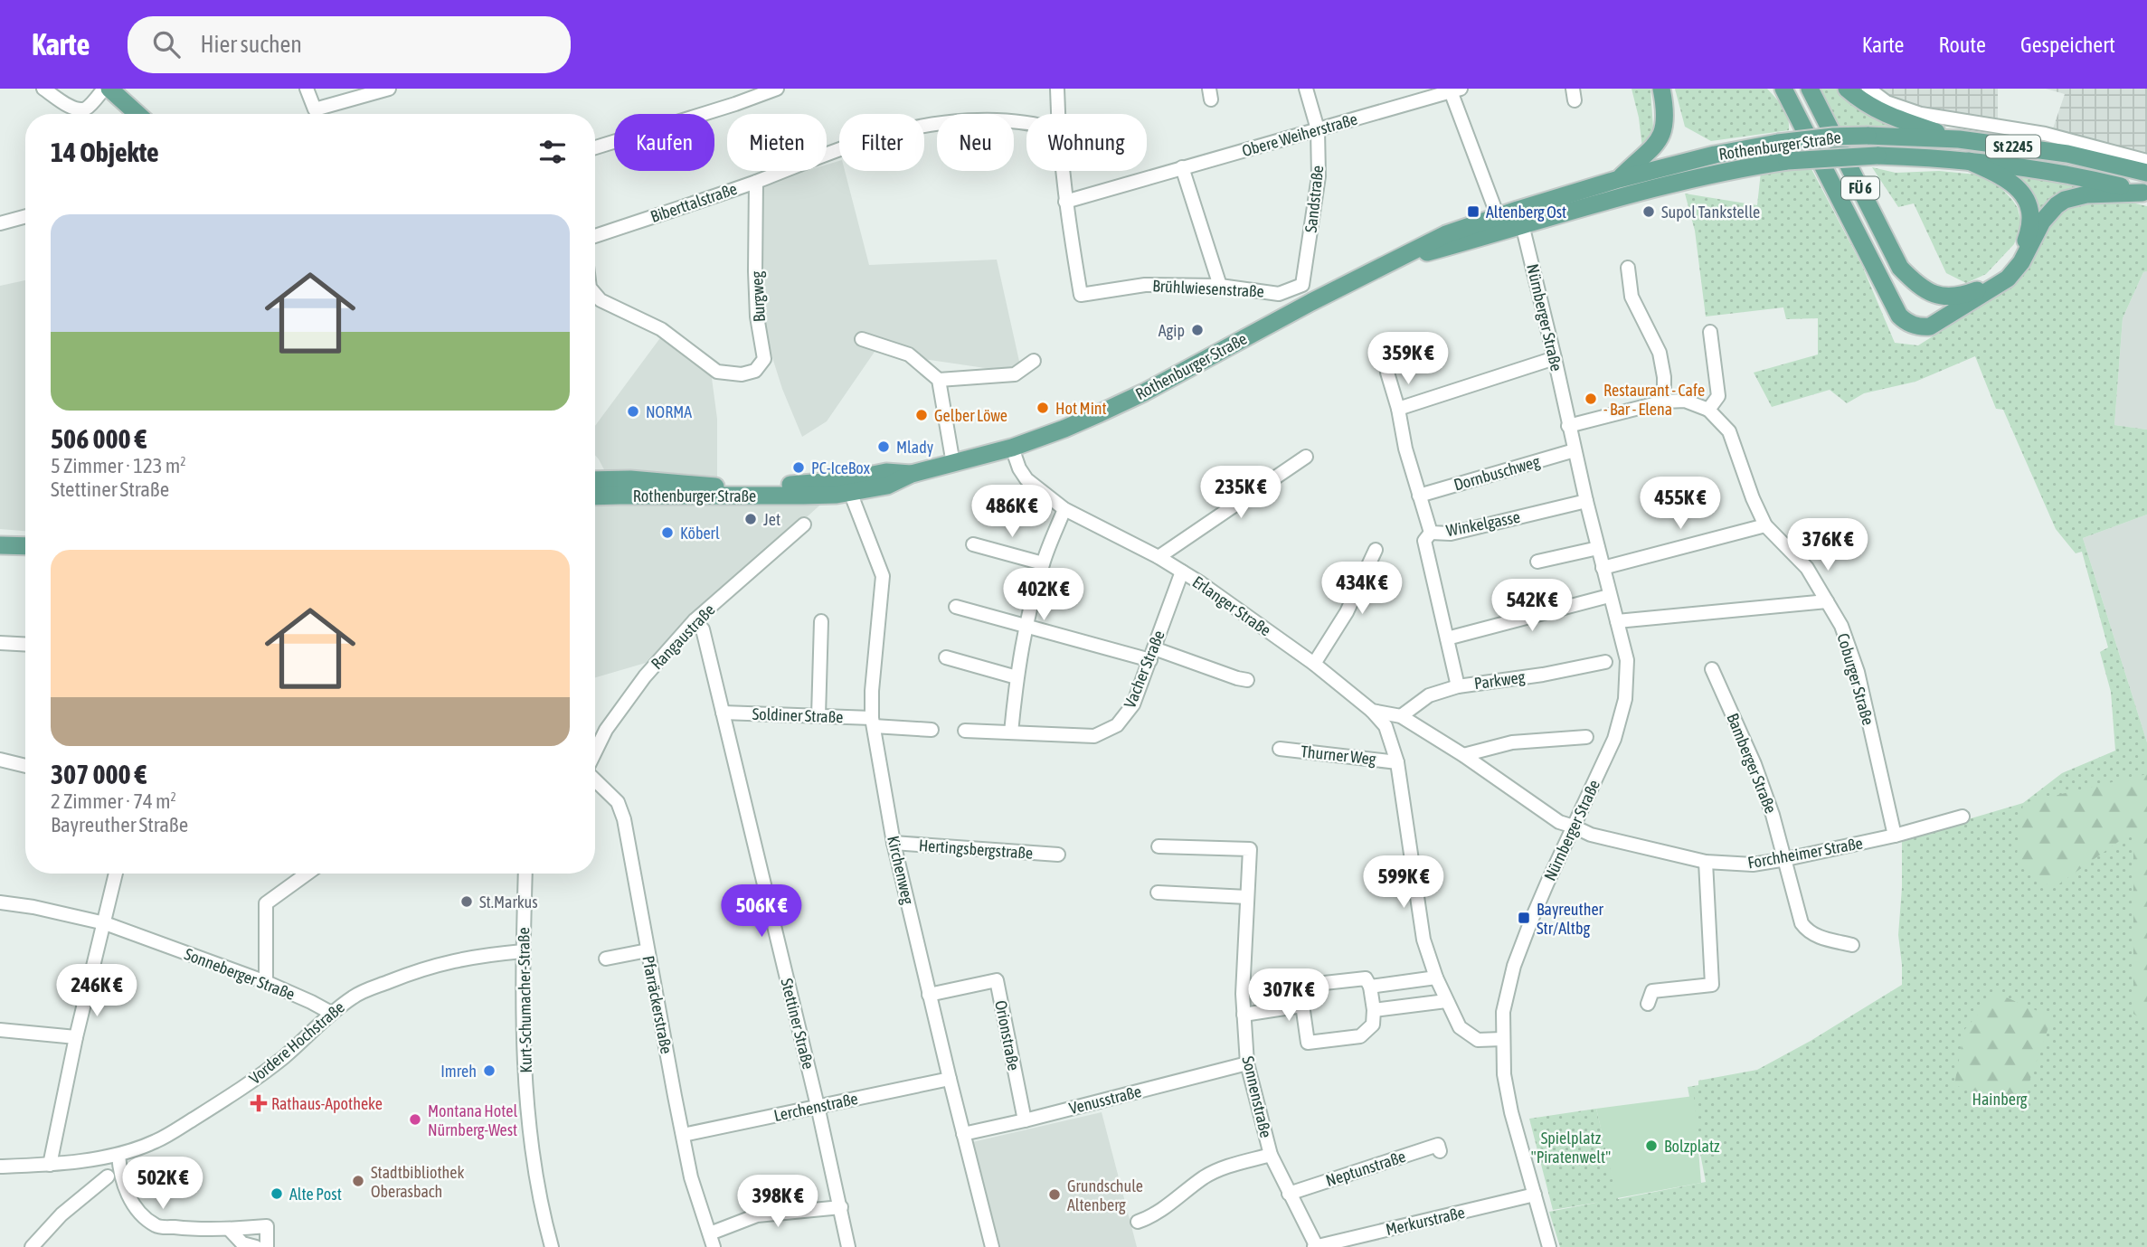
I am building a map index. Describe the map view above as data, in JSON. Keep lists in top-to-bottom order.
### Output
{
  "streets": {
    "main road": ["Rothenburger Straße", "St 2245", "FÜ 6"],
    "street": [
      "Obere Weiherstraße",
      "Sandstraße",
      "Biberttalstraße",
      "Brühlwiesenstraße",
      "Burgweg",
      "Nürnberger Straße",
      "Dornbuschweg",
      "Winkelgasse",
      "Erlanger Straße",
      "Rangaustraße",
      "Vacher Straße",
      "Coburger Straße",
      "Parkweg",
      "Soldiner Straße",
      "Thurner Weg",
      "Bamberger Straße",
      "Hertingsbergstraße",
      "Forchheimer Straße",
      "Kirchenweg",
      "Sonneberger Straße",
      "Kurt-Schumacher-Straße",
      "Pfarräckerstraße",
      "Stettiner Straße",
      "Orionstraße",
      "Vordere Hochstraße",
      "Sonnenstraße",
      "Venusstraße",
      "Lerchenstraße",
      "Neptunstraße",
      "Merkurstraße"
    ]
  },
  "crossings": [
    ["Obere Weiherstraße", "Sandstraße"],
    ["Obere Weiherstraße", "Brühlwiesenstraße"],
    ["Rothenburger Straße", "FÜ 6"],
    ["Rothenburger Straße", "Nürnberger Straße"],
    ["Rothenburger Straße", "Erlanger Straße"],
    ["Rothenburger Straße", "Kirchenweg"],
    ["Sandstraße", "Brühlwiesenstraße"],
    ["Biberttalstraße", "Burgweg"],
    ["Nürnberger Straße", "Dornbuschweg"],
    ["Nürnberger Straße", "Winkelgasse"],
    ["Nürnberger Straße", "Erlanger Straße"],
    ["Nürnberger Straße", "Forchheimer Straße"],
    ["Nürnberger Straße", "Merkurstraße"],
    ["Dornbuschweg", "Winkelgasse"],
    ["Erlanger Straße", "Vacher Straße"],
    ["Erlanger Straße", "Parkweg"],
    ["Erlanger Straße", "Forchheimer Straße"],
    ["Rangaustraße", "Stettiner Straße"],
    ["Coburger Straße", "Forchheimer Straße"],
    ["Soldiner Straße", "Kirchenweg"],
    ["Soldiner Straße", "Stettiner Straße"],
    ["Bamberger Straße", "Forchheimer Straße"],
    ["Hertingsbergstraße", "Kirchenweg"],
    ["Kirchenweg", "Orionstraße"],
    ["Kirchenweg", "Venusstraße"],
    ["Kirchenweg", "Lerchenstraße"],
    ["Sonneberger Straße", "Vordere Hochstraße"],
    ["Kurt-Schumacher-Straße", "Vordere Hochstraße"],
    ["Pfarräckerstraße", "Lerchenstraße"],
    ["Stettiner Straße", "Lerchenstraße"],
    ["Orionstraße", "Venusstraße"],
    ["Sonnenstraße", "Venusstraße"],
    ["Sonnenstraße", "Neptunstraße"],
    ["Sonnenstraße", "Merkurstraße"]
  ],
  "parks": ["Hainberg", "Spielplatz \"Piratenwelt\""],
  "places": {
    "transit": ["Altenberg Ost", "Bayreuther Str/Altbg"],
    "other": [
      "Supol Tankstelle",
      "Agip",
      "Restaurant - Cafe - Bar - Elena",
      "Hot Mint",
      "NORMA",
      "Gelber Löwe",
      "Mlady",
      "PC-IceBox",
      "Jet",
      "Köberl",
      "St.Markus",
      "Imreh",
      "Montana Hotel Nürnberg-West",
      "Bolzplatz",
      "Stadtbibliothek Oberasbach",
      "Alte Post",
      "Grundschule Altenberg"
    ],
    "health": ["Rathaus-Apotheke"]
  },
  "page": {
    "header": "Karte",
    "search": "Hier suchen",
    "nav": ["Karte", "Route", "Gespeichert"],
    "chip": [
      "Kaufen",
      "Mieten",
      "Filter",
      "Neu",
      "Wohnung"
    ],
    "heading": "14 Objekte",
    "list": [
      {
        "name": "506 000 €",
        "note": "5 Zimmer · 123 m² · Stettiner Straße"
      },
      {
        "name": "307 000 €",
        "note": "2 Zimmer · 74 m² · Bayreuther Straße"
      }
    ],
    "price": [
      "359K €",
      "235K €",
      "455K €",
      "486K €",
      "376K €",
      "434K €",
      "402K €",
      "542K €",
      "599K €",
      "506K €",
      "246K €",
      "307K €",
      "502K €",
      "398K €"
    ]
  }
}
